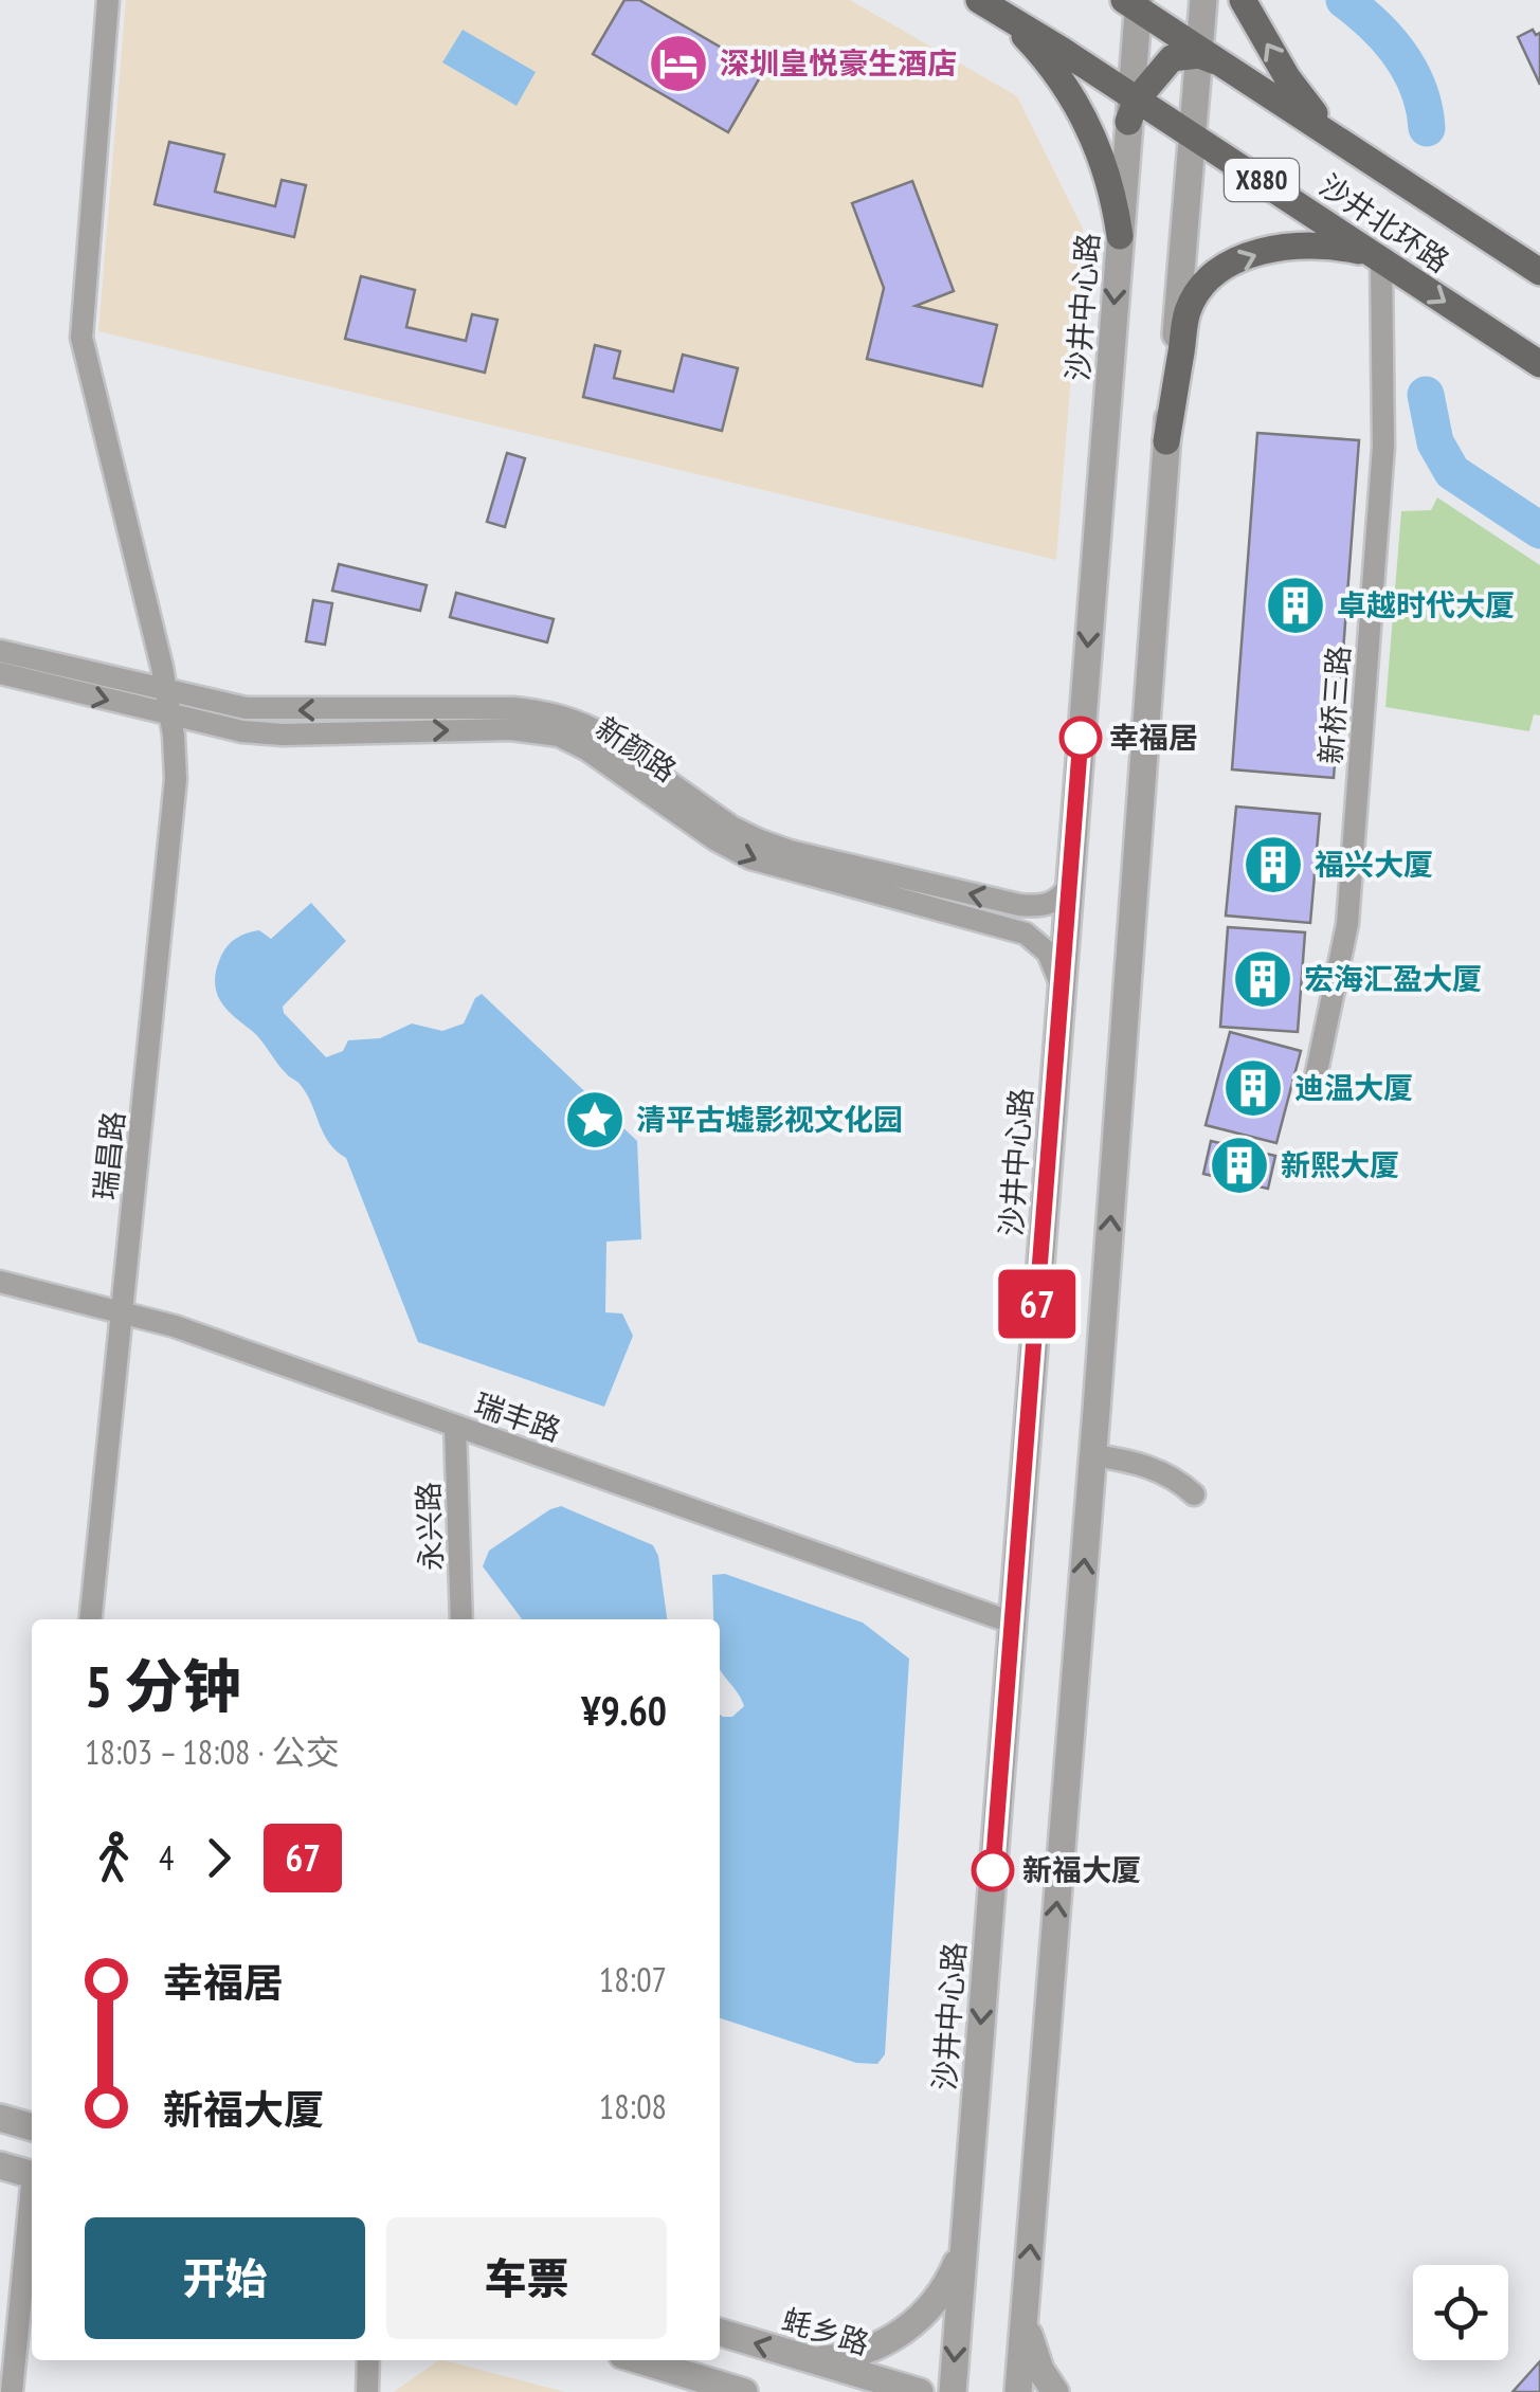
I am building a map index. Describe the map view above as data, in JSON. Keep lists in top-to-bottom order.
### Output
{
  "streets": {
    "main road": ["X880", "沙井北环路"],
    "street": [
      "沙井中心路",
      "新桥三路",
      "新颜路",
      "瑞昌路",
      "瑞丰路",
      "永兴路",
      "蚝乡路"
    ]
  },
  "crossings": [
    ["沙井北环路", "沙井中心路"],
    ["沙井北环路", "新桥三路"],
    ["沙井中心路", "新颜路"],
    ["沙井中心路", "瑞丰路"],
    ["新颜路", "瑞昌路"],
    ["瑞昌路", "瑞丰路"],
    ["瑞丰路", "永兴路"]
  ],
  "places": {
    "hotel": ["深圳皇悦豪生酒店"],
    "building": [
      "卓越时代大厦",
      "福兴大厦",
      "宏海汇盈大厦",
      "迪温大厦",
      "新熙大厦"
    ],
    "other": ["幸福居", "新福大厦"],
    "place": ["清平古墟影视文化园"]
  },
  "lines": ["bus line 67"],
  "page": {
    "on_map": "67",
    "heading": ["5 分钟", "18:03 – 18:08 · 公交", "¥9.60"],
    "legs": ["4", "67"],
    "list": [
      {
        "name": "幸福居",
        "value": "18:07"
      },
      {
        "name": "新福大厦",
        "value": "18:08"
      }
    ],
    "buttons": ["开始", "车票"]
  }
}
